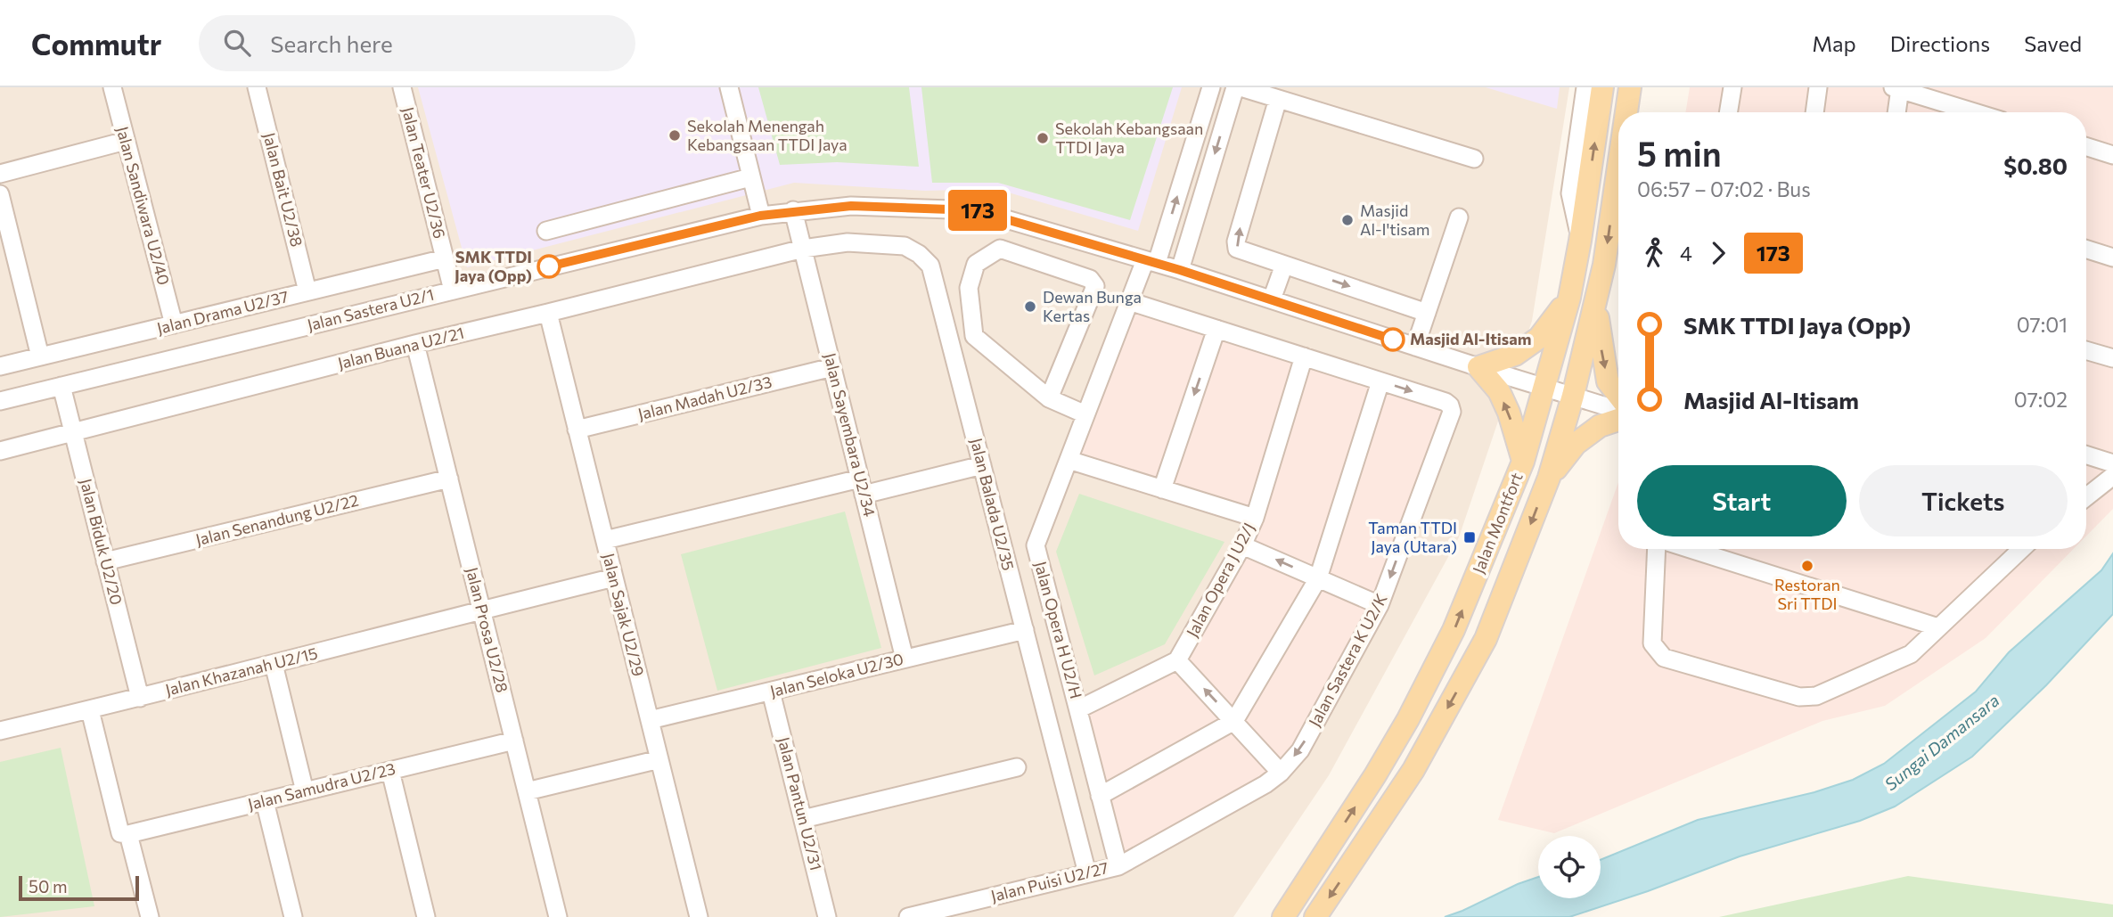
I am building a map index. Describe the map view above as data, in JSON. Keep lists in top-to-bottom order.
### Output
{
  "streets": {
    "main road": ["Jalan Montfort"],
    "street": [
      "Jalan Teater U2/36",
      "Jalan Bait U2/38",
      "Jalan Sandiwara U2/40",
      "Jalan Sastera U2/1",
      "Jalan Drama U2/37",
      "Jalan Buana U2/21",
      "Jalan Madah U2/33",
      "Jalan Sayembara U2/34",
      "Jalan Balada U2/35",
      "Jalan Senandung U2/22",
      "Jalan Biduk U2/20",
      "Jalan Opera J U2/J",
      "Jalan Sajak U2/29",
      "Jalan Prosa U2/28",
      "Jalan Opera H U2/H",
      "Jalan Sastera K U2/K",
      "Jalan Khazanah U2/15",
      "Jalan Seloka U2/30",
      "Jalan Samudra U2/23",
      "Jalan Pantun U2/31",
      "Jalan Puisi U2/27"
    ]
  },
  "crossings": [
    ["Jalan Teater U2/36", "Jalan Sastera U2/1"],
    ["Jalan Teater U2/36", "Jalan Drama U2/37"],
    ["Jalan Bait U2/38", "Jalan Drama U2/37"],
    ["Jalan Sandiwara U2/40", "Jalan Drama U2/37"],
    ["Jalan Sastera U2/1", "Jalan Sayembara U2/34"],
    ["Jalan Sastera U2/1", "Jalan Montfort"],
    ["Jalan Sastera U2/1", "Jalan Biduk U2/20"],
    ["Jalan Sastera U2/1", "Jalan Opera H U2/H"],
    ["Jalan Buana U2/21", "Jalan Sayembara U2/34"],
    ["Jalan Buana U2/21", "Jalan Balada U2/35"],
    ["Jalan Buana U2/21", "Jalan Biduk U2/20"],
    ["Jalan Buana U2/21", "Jalan Sajak U2/29"],
    ["Jalan Buana U2/21", "Jalan Prosa U2/28"],
    ["Jalan Madah U2/33", "Jalan Sayembara U2/34"],
    ["Jalan Madah U2/33", "Jalan Sajak U2/29"],
    ["Jalan Sayembara U2/34", "Jalan Balada U2/35"],
    ["Jalan Sayembara U2/34", "Jalan Seloka U2/30"],
    ["Jalan Balada U2/35", "Jalan Seloka U2/30"],
    ["Jalan Balada U2/35", "Jalan Puisi U2/27"],
    ["Jalan Senandung U2/22", "Jalan Biduk U2/20"],
    ["Jalan Senandung U2/22", "Jalan Prosa U2/28"],
    ["Jalan Biduk U2/20", "Jalan Khazanah U2/15"],
    ["Jalan Opera J U2/J", "Jalan Sastera K U2/K"],
    ["Jalan Sajak U2/29", "Jalan Khazanah U2/15"],
    ["Jalan Sajak U2/29", "Jalan Seloka U2/30"],
    ["Jalan Prosa U2/28", "Jalan Khazanah U2/15"],
    ["Jalan Prosa U2/28", "Jalan Samudra U2/23"],
    ["Jalan Opera H U2/H", "Jalan Sastera K U2/K"],
    ["Jalan Opera H U2/H", "Jalan Puisi U2/27"],
    ["Jalan Sastera K U2/K", "Jalan Puisi U2/27"],
    ["Jalan Seloka U2/30", "Jalan Pantun U2/31"]
  ],
  "water": ["Sungai Damansara"],
  "places": {
    "other": [
      "Sekolah Menengah Kebangsaan TTDI Jaya",
      "Sekolah Kebangsaan TTDI Jaya",
      "Masjid Al-I'tisam",
      "SMK TTDI Jaya (Opp)",
      "Dewan Bunga Kertas",
      "Masjid Al-Itisam",
      "Restoran Sri TTDI"
    ],
    "transit": ["Taman TTDI Jaya (Utara)"]
  },
  "lines": ["bus line 173"],
  "scale_bar": "50 m",
  "page": {
    "header": "Commutr",
    "search": "Search here",
    "nav": ["Map", "Directions", "Saved"],
    "on_map": "173",
    "heading": ["5 min", "06:57 – 07:02 · Bus", "$0.80"],
    "legs": ["4", "173"],
    "list": [
      {
        "name": "SMK TTDI Jaya (Opp)",
        "value": "07:01"
      },
      {
        "name": "Masjid Al-Itisam",
        "value": "07:02"
      }
    ],
    "buttons": ["Start", "Tickets"],
    "scale": "50 m"
  }
}
